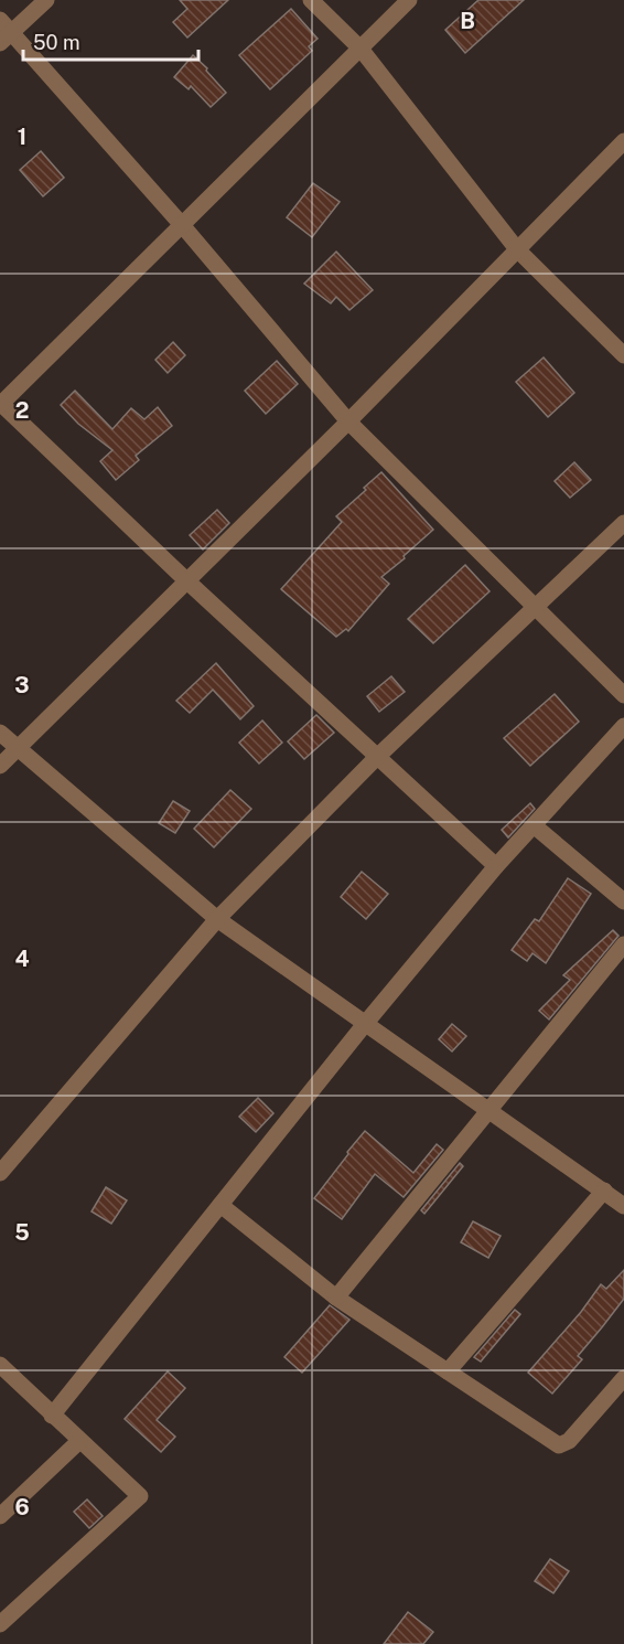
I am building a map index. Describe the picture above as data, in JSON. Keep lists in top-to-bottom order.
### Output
{
  "scale_bar": "50 m",
  "grid": {
    "columns": ["B"],
    "rows": [
      "1",
      "2",
      "3",
      "4",
      "5",
      "6"
    ]
  }
}
